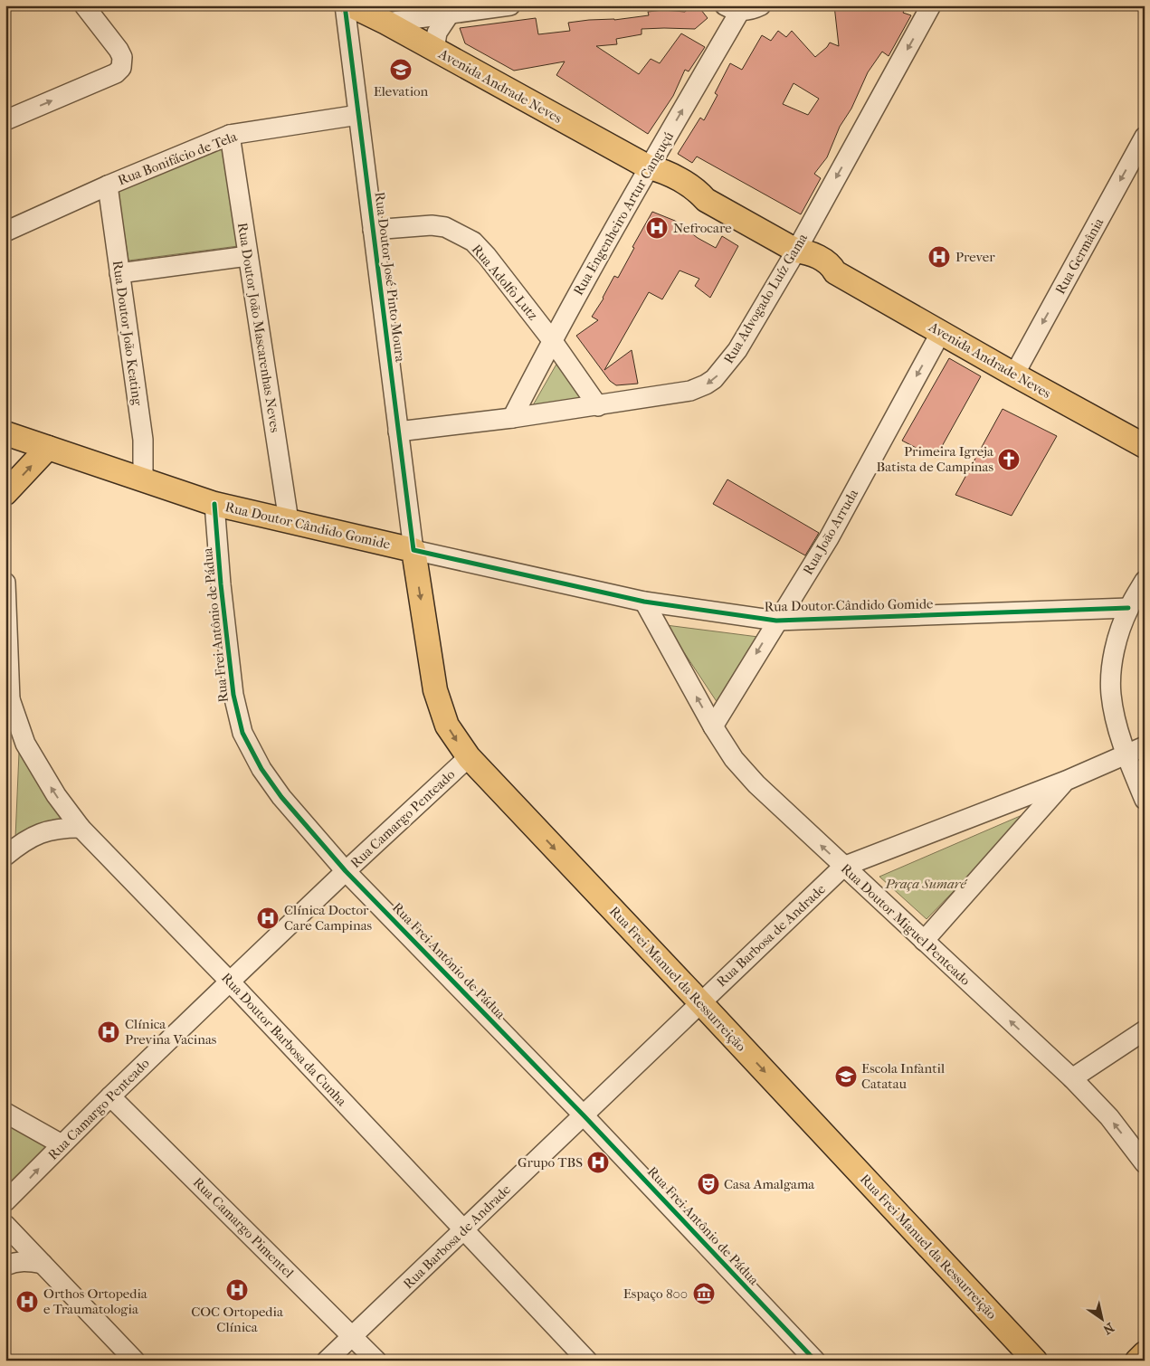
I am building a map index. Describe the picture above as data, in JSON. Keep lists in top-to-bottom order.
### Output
{
  "streets": {
    "main road": ["Avenida Andrade Neves", "Rua Doutor Cândido Gomide", "Rua Frei Manuel da Ressurreição"],
    "street": [
      "Rua Bonifácio de Tela",
      "Rua Engenheiro Artur Canguçú",
      "Rua Germânia",
      "Rua Doutor José Pinto Moura",
      "Rua Adolfo Lutz",
      "Rua Advogado Luíz Gama",
      "Rua Doutor João Mascarenhas Neves",
      "Rua Doutor João Keating",
      "Rua João Arruda",
      "Rua Frei Antônio de Pádua",
      "Rua Camargo Penteado",
      "Rua Doutor Miguel Penteado",
      "Rua Barbosa de Andrade",
      "Rua Doutor Barbosa da Cunha",
      "Rua Camargo Pimentel"
    ]
  },
  "crossings": [
    ["Avenida Andrade Neves", "Rua Engenheiro Artur Canguçú"],
    ["Avenida Andrade Neves", "Rua Germânia"],
    ["Avenida Andrade Neves", "Rua Advogado Luíz Gama"],
    ["Avenida Andrade Neves", "Rua João Arruda"],
    ["Rua Bonifácio de Tela", "Rua Doutor José Pinto Moura"],
    ["Rua Bonifácio de Tela", "Rua Doutor João Mascarenhas Neves"],
    ["Rua Bonifácio de Tela", "Rua Doutor João Keating"],
    ["Rua Engenheiro Artur Canguçú", "Rua Adolfo Lutz"],
    ["Rua Engenheiro Artur Canguçú", "Rua Advogado Luíz Gama"],
    ["Rua Doutor José Pinto Moura", "Rua Adolfo Lutz"],
    ["Rua Doutor José Pinto Moura", "Rua Advogado Luíz Gama"],
    ["Rua Doutor José Pinto Moura", "Rua Doutor Cândido Gomide"],
    ["Rua Doutor José Pinto Moura", "Rua Frei Manuel da Ressurreição"],
    ["Rua Adolfo Lutz", "Rua Advogado Luíz Gama"],
    ["Rua Doutor João Mascarenhas Neves", "Rua Doutor Cândido Gomide"],
    ["Rua Doutor João Keating", "Rua Doutor Cândido Gomide"],
    ["Rua Doutor Cândido Gomide", "Rua João Arruda"],
    ["Rua Doutor Cândido Gomide", "Rua Frei Antônio de Pádua"],
    ["Rua Doutor Cândido Gomide", "Rua Doutor Miguel Penteado"],
    ["Rua Doutor Cândido Gomide", "Rua Frei Manuel da Ressurreição"],
    ["Rua João Arruda", "Rua Doutor Miguel Penteado"],
    ["Rua Frei Antônio de Pádua", "Rua Camargo Penteado"],
    ["Rua Frei Antônio de Pádua", "Rua Barbosa de Andrade"],
    ["Rua Camargo Penteado", "Rua Frei Manuel da Ressurreição"],
    ["Rua Camargo Penteado", "Rua Doutor Barbosa da Cunha"],
    ["Rua Camargo Penteado", "Rua Camargo Pimentel"],
    ["Rua Doutor Miguel Penteado", "Rua Barbosa de Andrade"],
    ["Rua Barbosa de Andrade", "Rua Frei Manuel da Ressurreição"],
    ["Rua Barbosa de Andrade", "Rua Doutor Barbosa da Cunha"],
    ["Rua Barbosa de Andrade", "Rua Camargo Pimentel"]
  ],
  "one_way": [
    "Rua Engenheiro Artur Canguçú",
    "Rua Germânia",
    "Rua Advogado Luíz Gama",
    "Rua João Arruda",
    "Rua Doutor Miguel Penteado",
    "Rua Frei Manuel da Ressurreição"
  ],
  "parks": ["Praça Sumaré"],
  "places": {
    "school or university": ["Elevation", "Escola Infantil Catatau"],
    "hospital": [
      "Nefrocare",
      "Prever",
      "Clínica Doctor Care Campinas",
      "Clínica Previna Vacinas",
      "Grupo TBS",
      "COC Ortopedia Clínica",
      "Orthos Ortopedia e Traumatologia"
    ],
    "church": ["Primeira Igreja Batista de Campinas"],
    "theatre": ["Casa Amalgama"],
    "museum": ["Espaço 800"]
  },
  "north": "bottom right"
}
